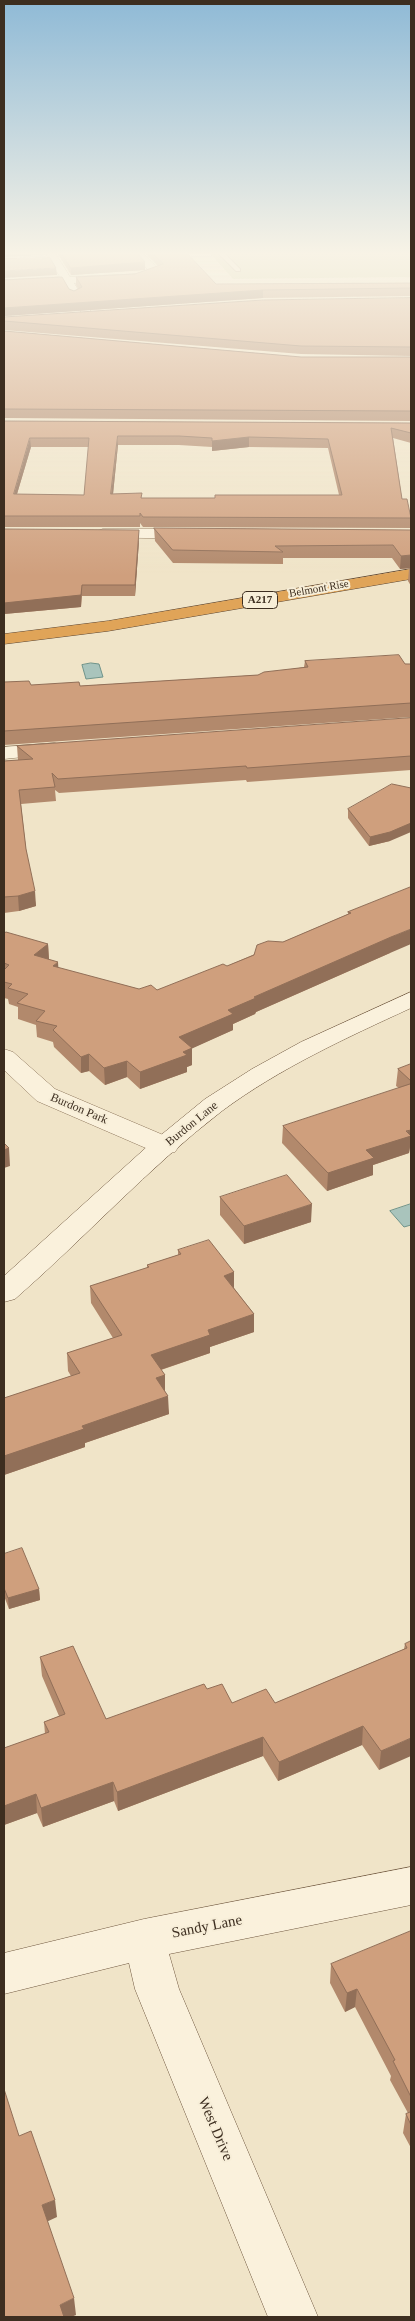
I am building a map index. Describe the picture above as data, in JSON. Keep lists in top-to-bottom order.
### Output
{
  "streets": {
    "highway": ["Belmont Rise", "A217"],
    "street": [
      "Burdon Park",
      "Burdon Lane",
      "Sandy Lane",
      "West Drive"
    ]
  },
  "crossings": [
    ["Burdon Park", "Burdon Lane"],
    ["Sandy Lane", "West Drive"]
  ]
}
